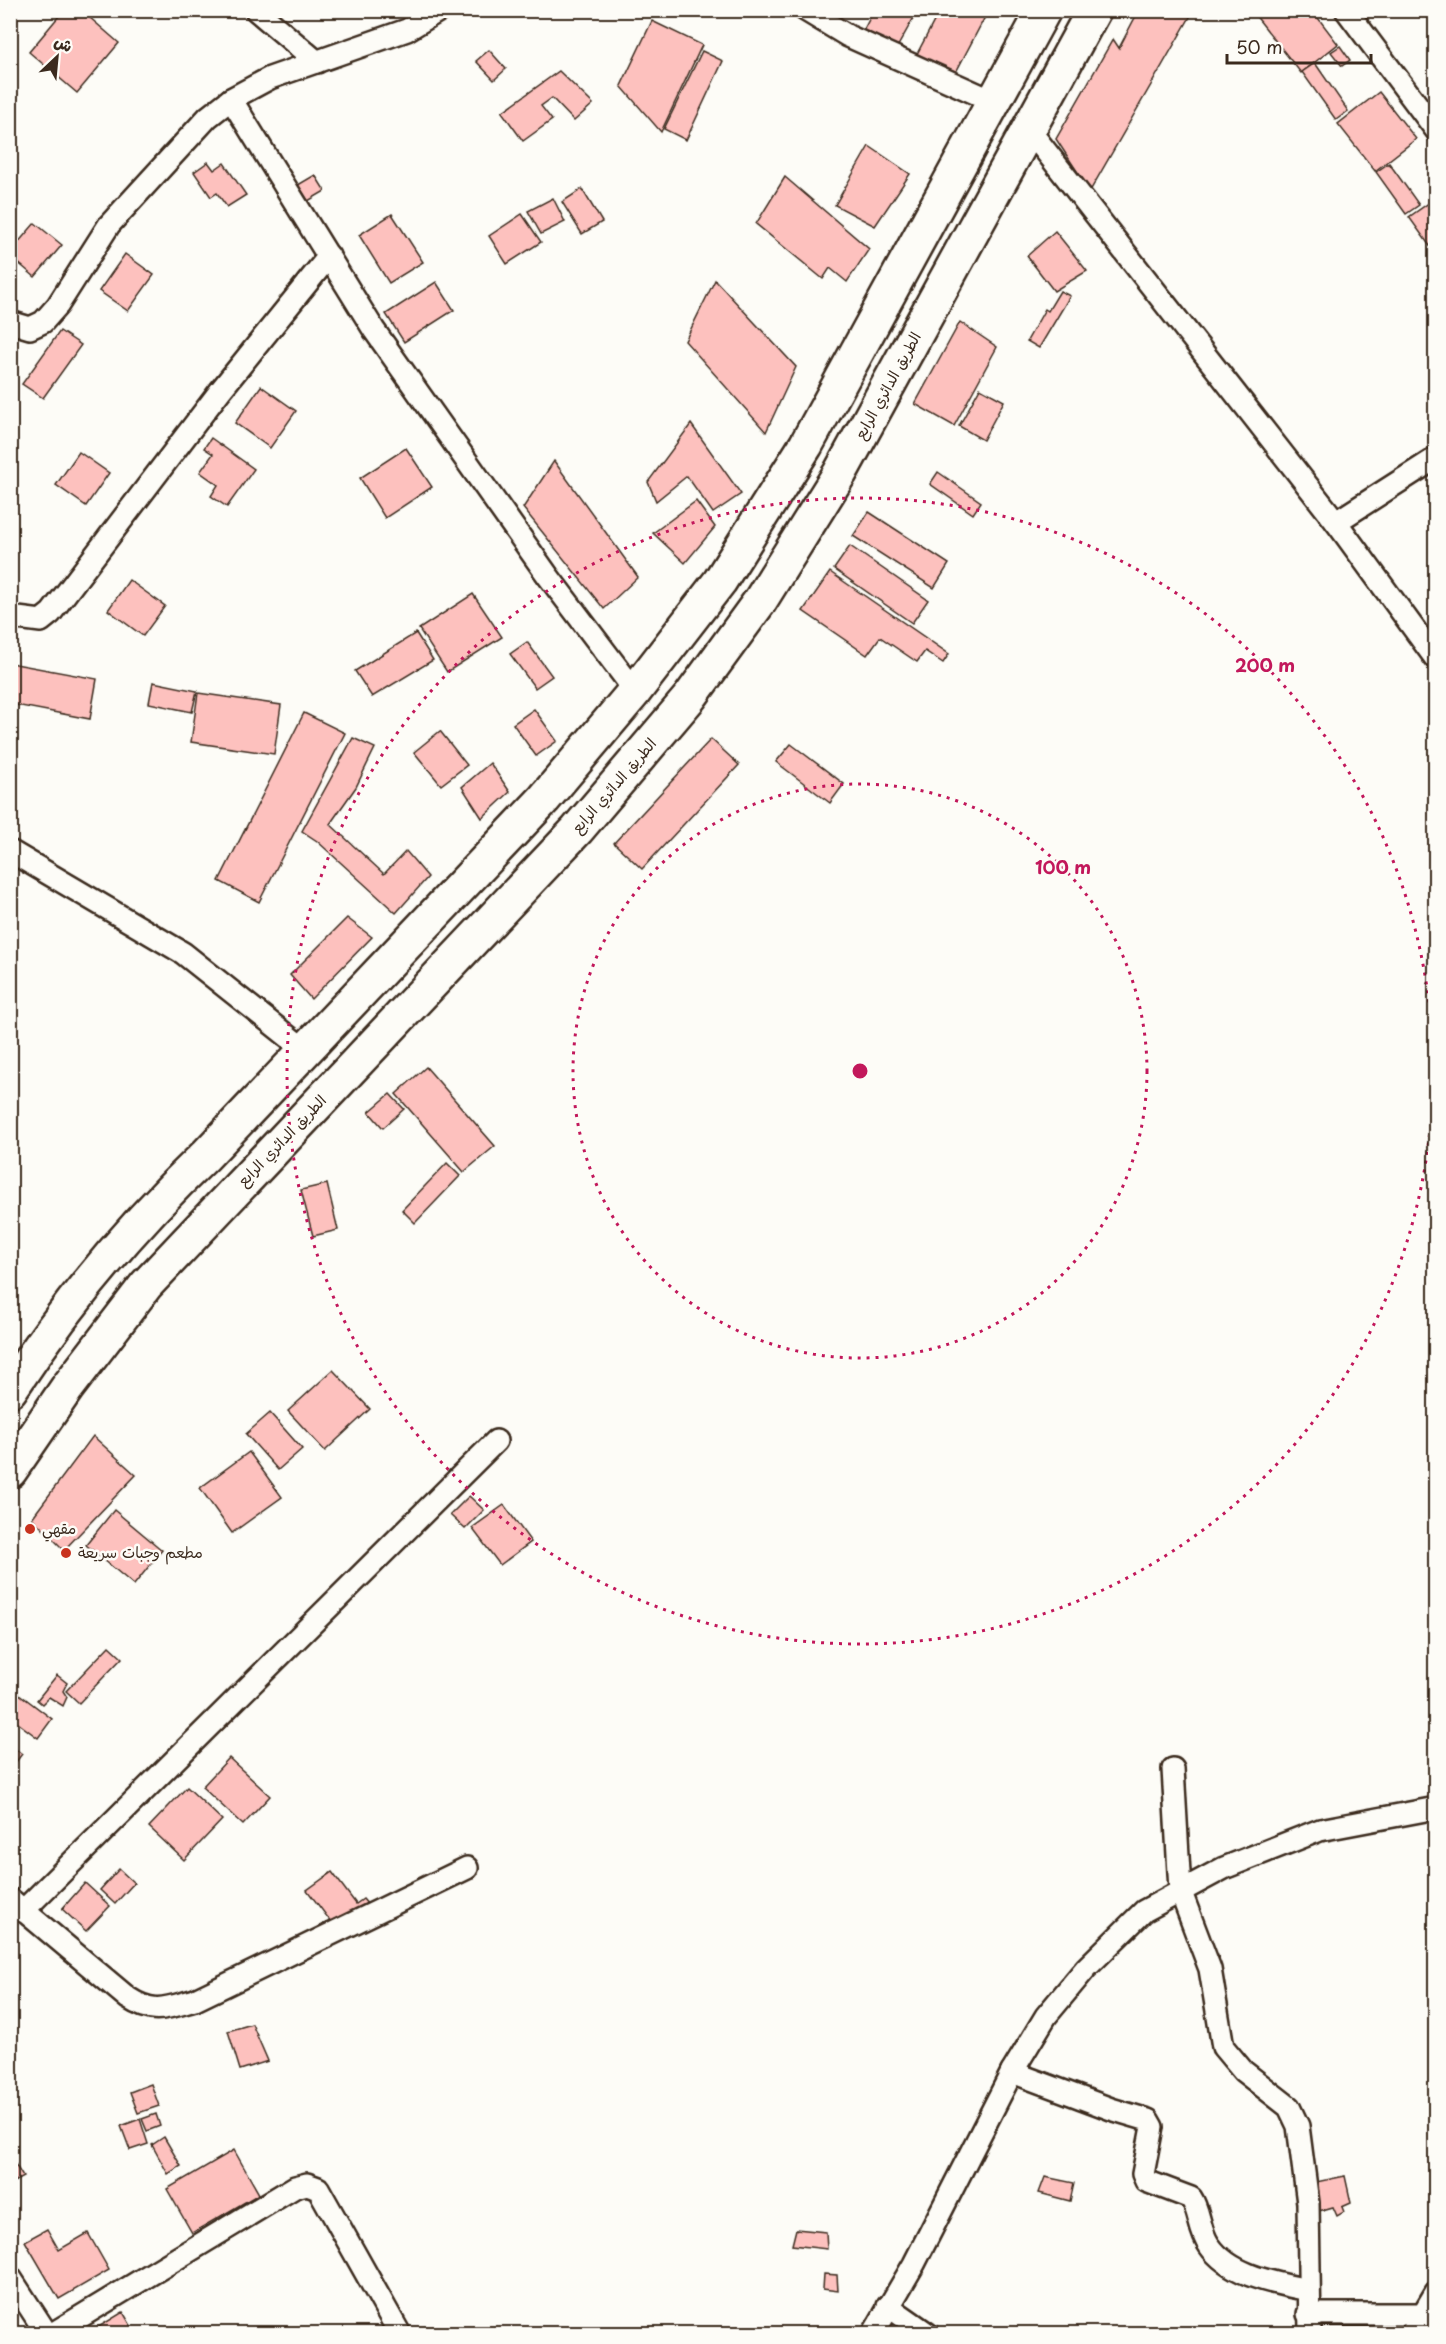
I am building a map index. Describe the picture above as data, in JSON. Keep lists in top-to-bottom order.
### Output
{
  "streets": {
    "main road": ["الطريق الدائري الرابع"]
  },
  "places": ["مقهي", "مطعم وجبات سريعة"],
  "scale_bar": "50 m",
  "north": "top right",
  "rings": ["200 m", "100 m"]
}
